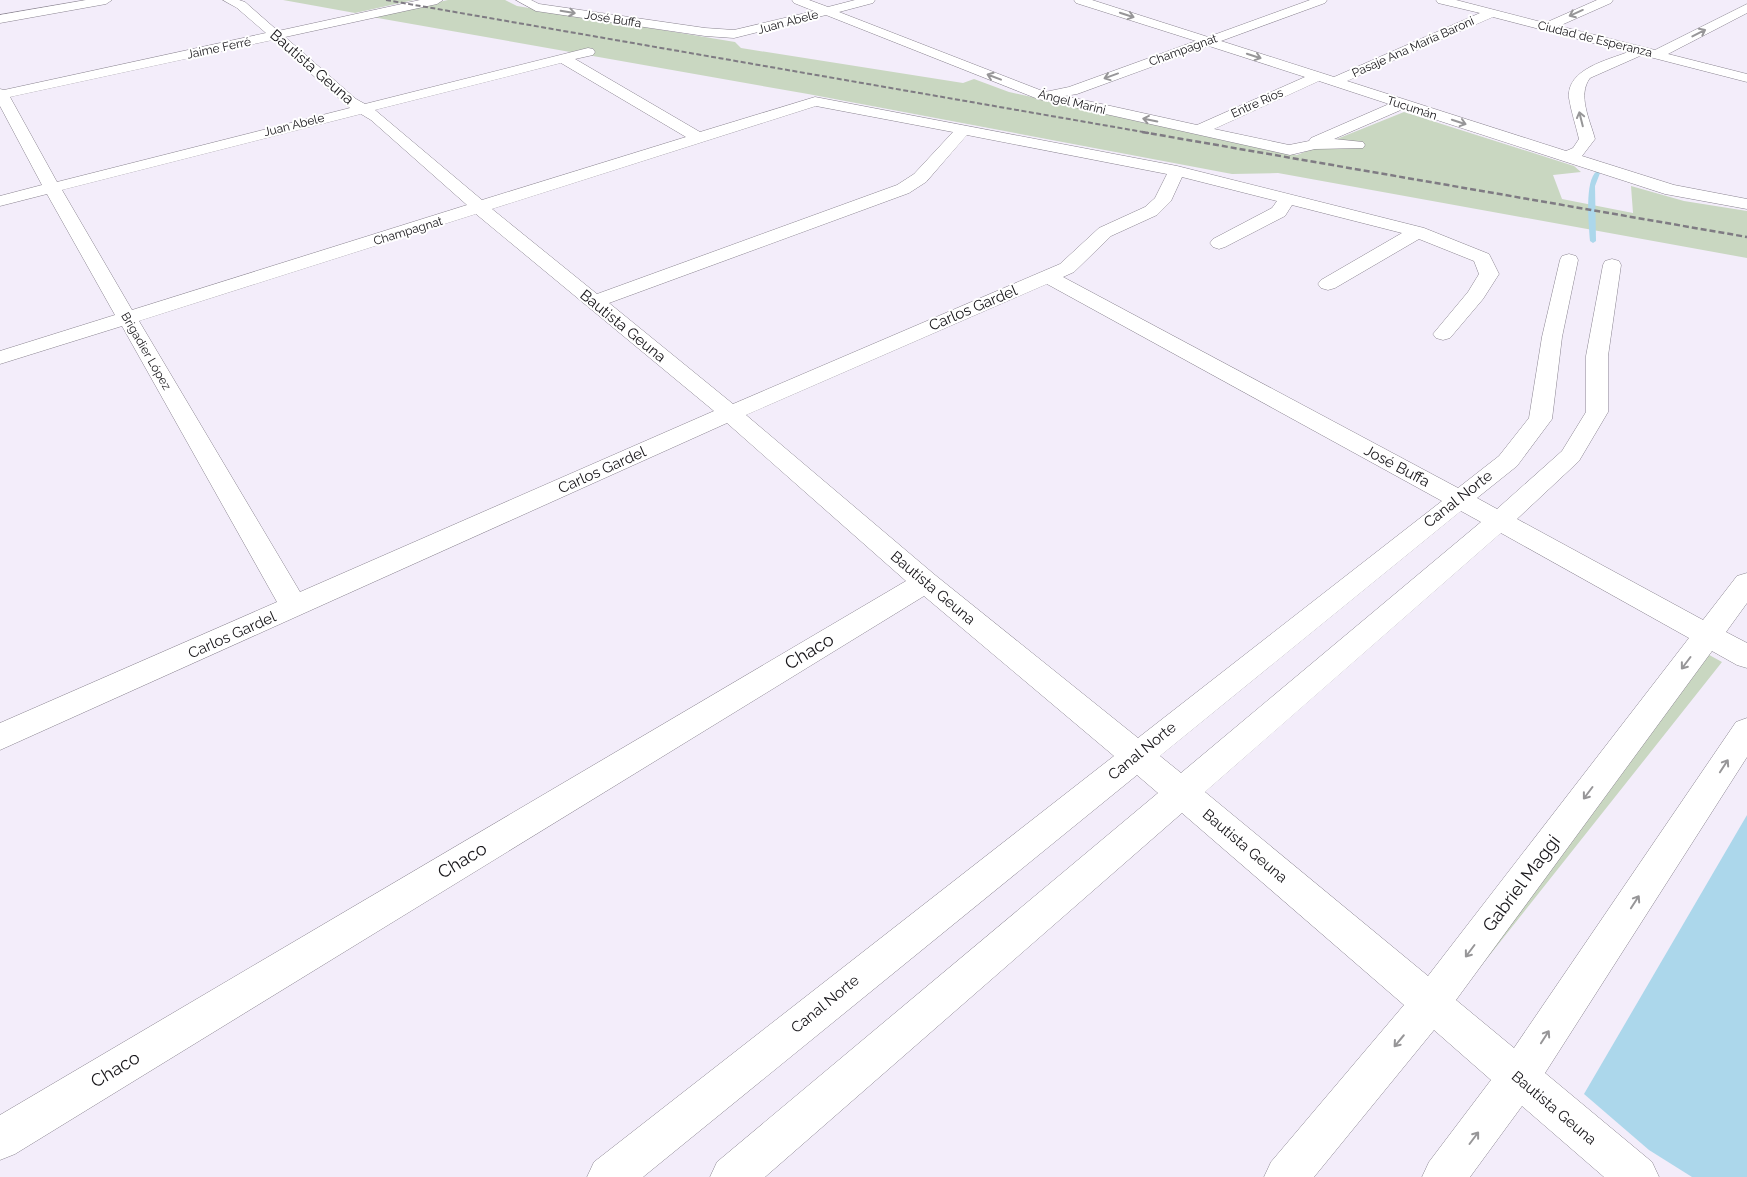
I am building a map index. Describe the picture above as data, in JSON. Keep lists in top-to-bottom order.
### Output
{
  "streets": {
    "street": [
      "José Buffa",
      "Juan Abele",
      "Ciudad de Esperanza",
      "Pasaje Ana María Baroni",
      "Jaime Ferré",
      "Champagnat",
      "Bautista Geuna",
      "Ángel Marini",
      "Entre Ríos",
      "Tucumán",
      "Carlos Gardel",
      "Brigadier López",
      "Canal Norte",
      "Chaco",
      "Gabriel Maggi"
    ]
  },
  "crossings": [
    ["José Buffa", "Juan Abele"],
    ["José Buffa", "Carlos Gardel"],
    ["José Buffa", "Canal Norte"],
    ["José Buffa", "Gabriel Maggi"],
    ["Juan Abele", "Bautista Geuna"],
    ["Juan Abele", "Ángel Marini"],
    ["Juan Abele", "Brigadier López"],
    ["Ciudad de Esperanza", "Pasaje Ana María Baroni"],
    ["Pasaje Ana María Baroni", "Tucumán"],
    ["Jaime Ferré", "Bautista Geuna"],
    ["Jaime Ferré", "Brigadier López"],
    ["Champagnat", "Bautista Geuna"],
    ["Champagnat", "Ángel Marini"],
    ["Champagnat", "Tucumán"],
    ["Champagnat", "Brigadier López"],
    ["Bautista Geuna", "Carlos Gardel"],
    ["Bautista Geuna", "Canal Norte"],
    ["Bautista Geuna", "Chaco"],
    ["Bautista Geuna", "Gabriel Maggi"],
    ["Ángel Marini", "Entre Ríos"],
    ["Entre Ríos", "Tucumán"],
    ["Carlos Gardel", "Brigadier López"]
  ]
}
